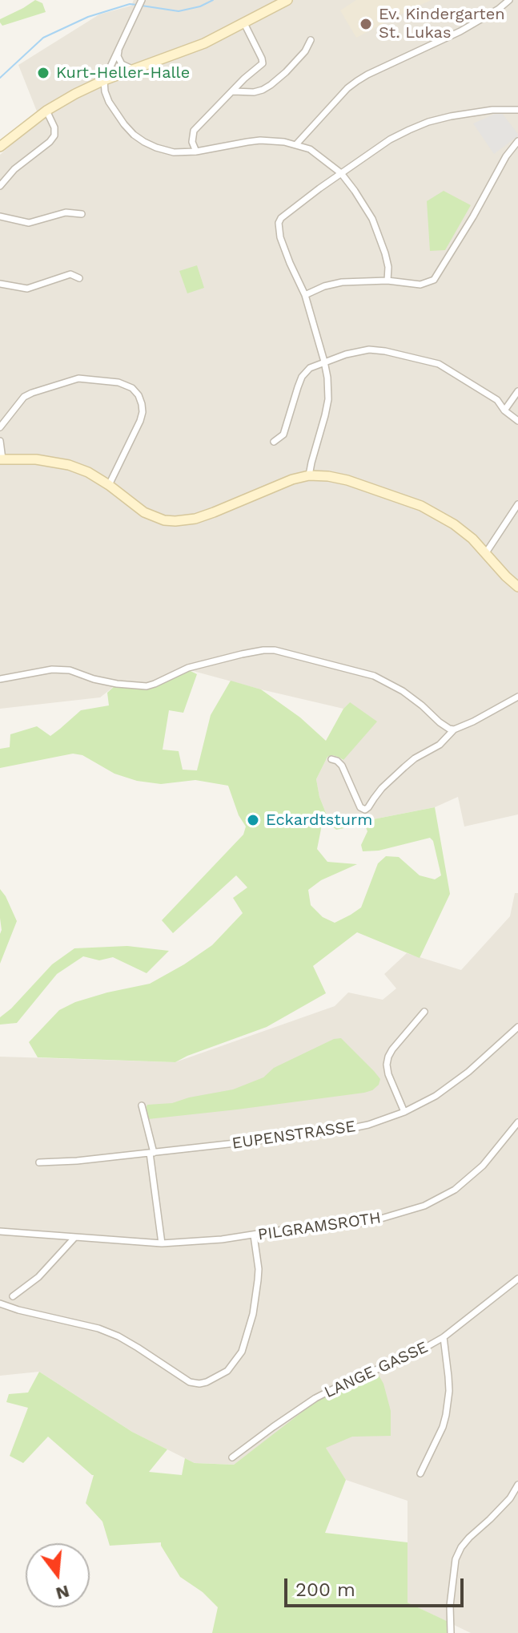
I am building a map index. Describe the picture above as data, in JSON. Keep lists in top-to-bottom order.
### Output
{
  "streets": {
    "street": ["EUPENSTRASSE", "PILGRAMSROTH", "LANGE GASSE"]
  },
  "places": ["Ev. Kindergarten St. Lukas", "Kurt-Heller-Halle", "Eckardtsturm"],
  "scale_bar": "200 m",
  "north": "bottom"
}
